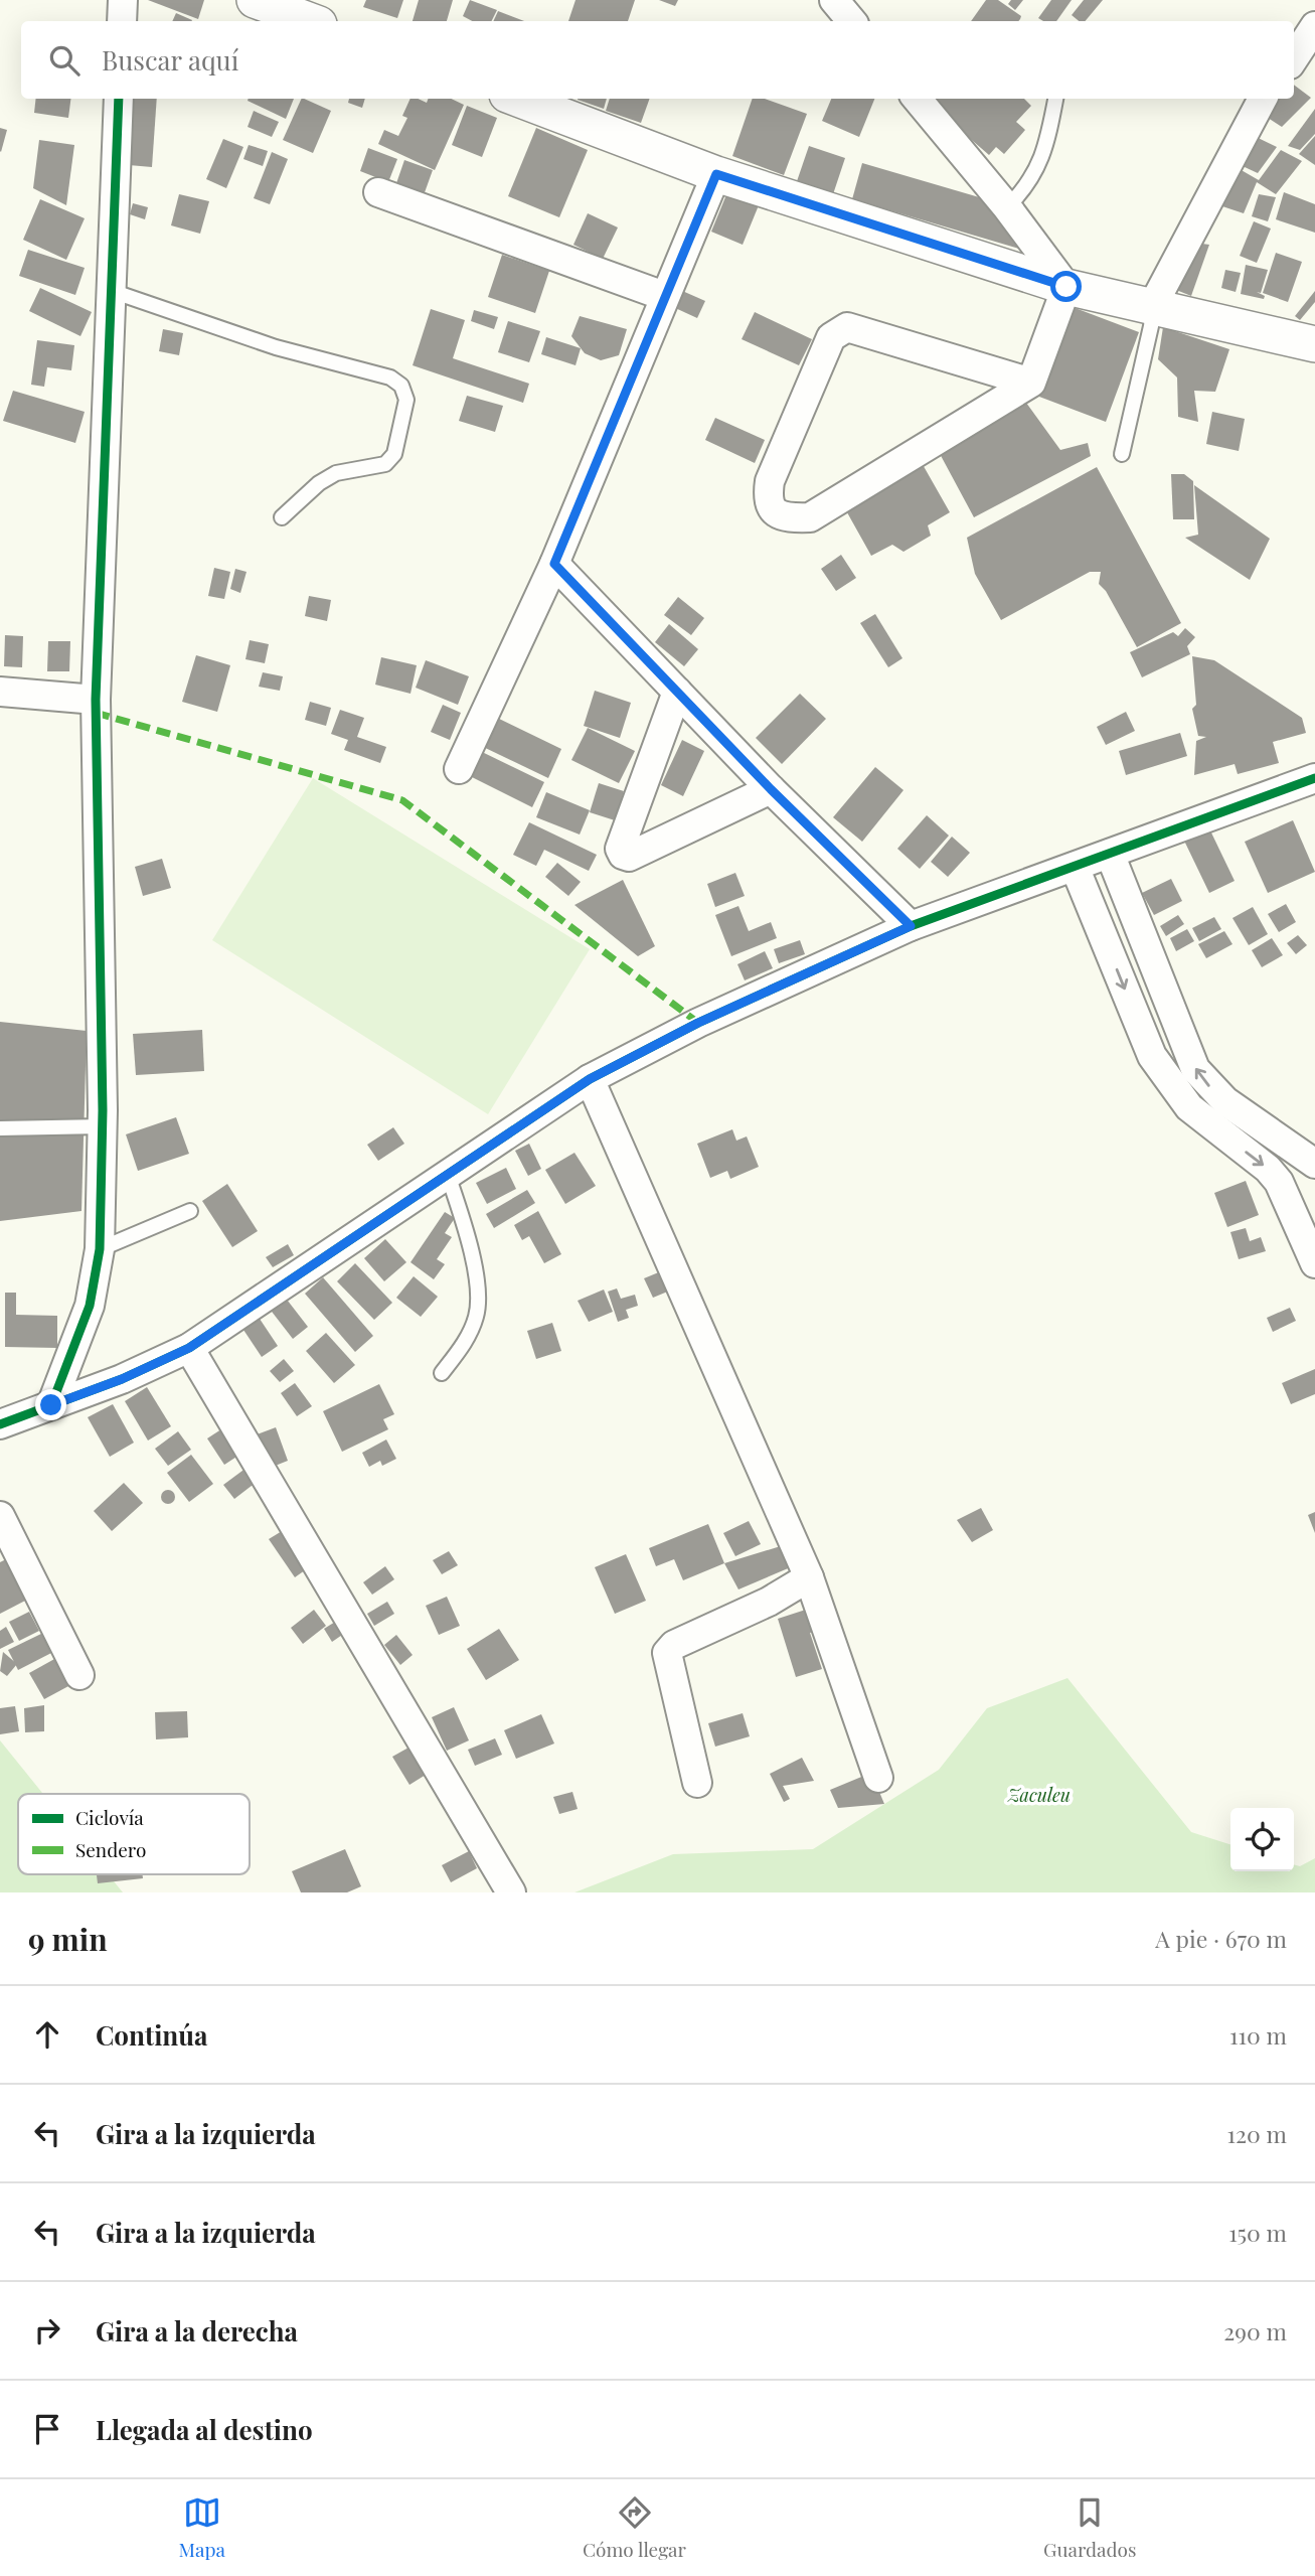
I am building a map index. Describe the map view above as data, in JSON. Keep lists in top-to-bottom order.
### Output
{
  "parks": ["Zaculeu"],
  "legend": ["Ciclovía", "Sendero"],
  "page": {
    "search": "Buscar aquí",
    "heading": ["9 min", "A pie · 670 m"],
    "list": [
      ["Continúa", "110 m"],
      ["Gira a la izquierda", "120 m"],
      ["Gira a la izquierda", "150 m"],
      ["Gira a la derecha", "290 m"],
      "Llegada al destino"
    ],
    "nav": ["Mapa", "Cómo llegar", "Guardados"]
  }
}
